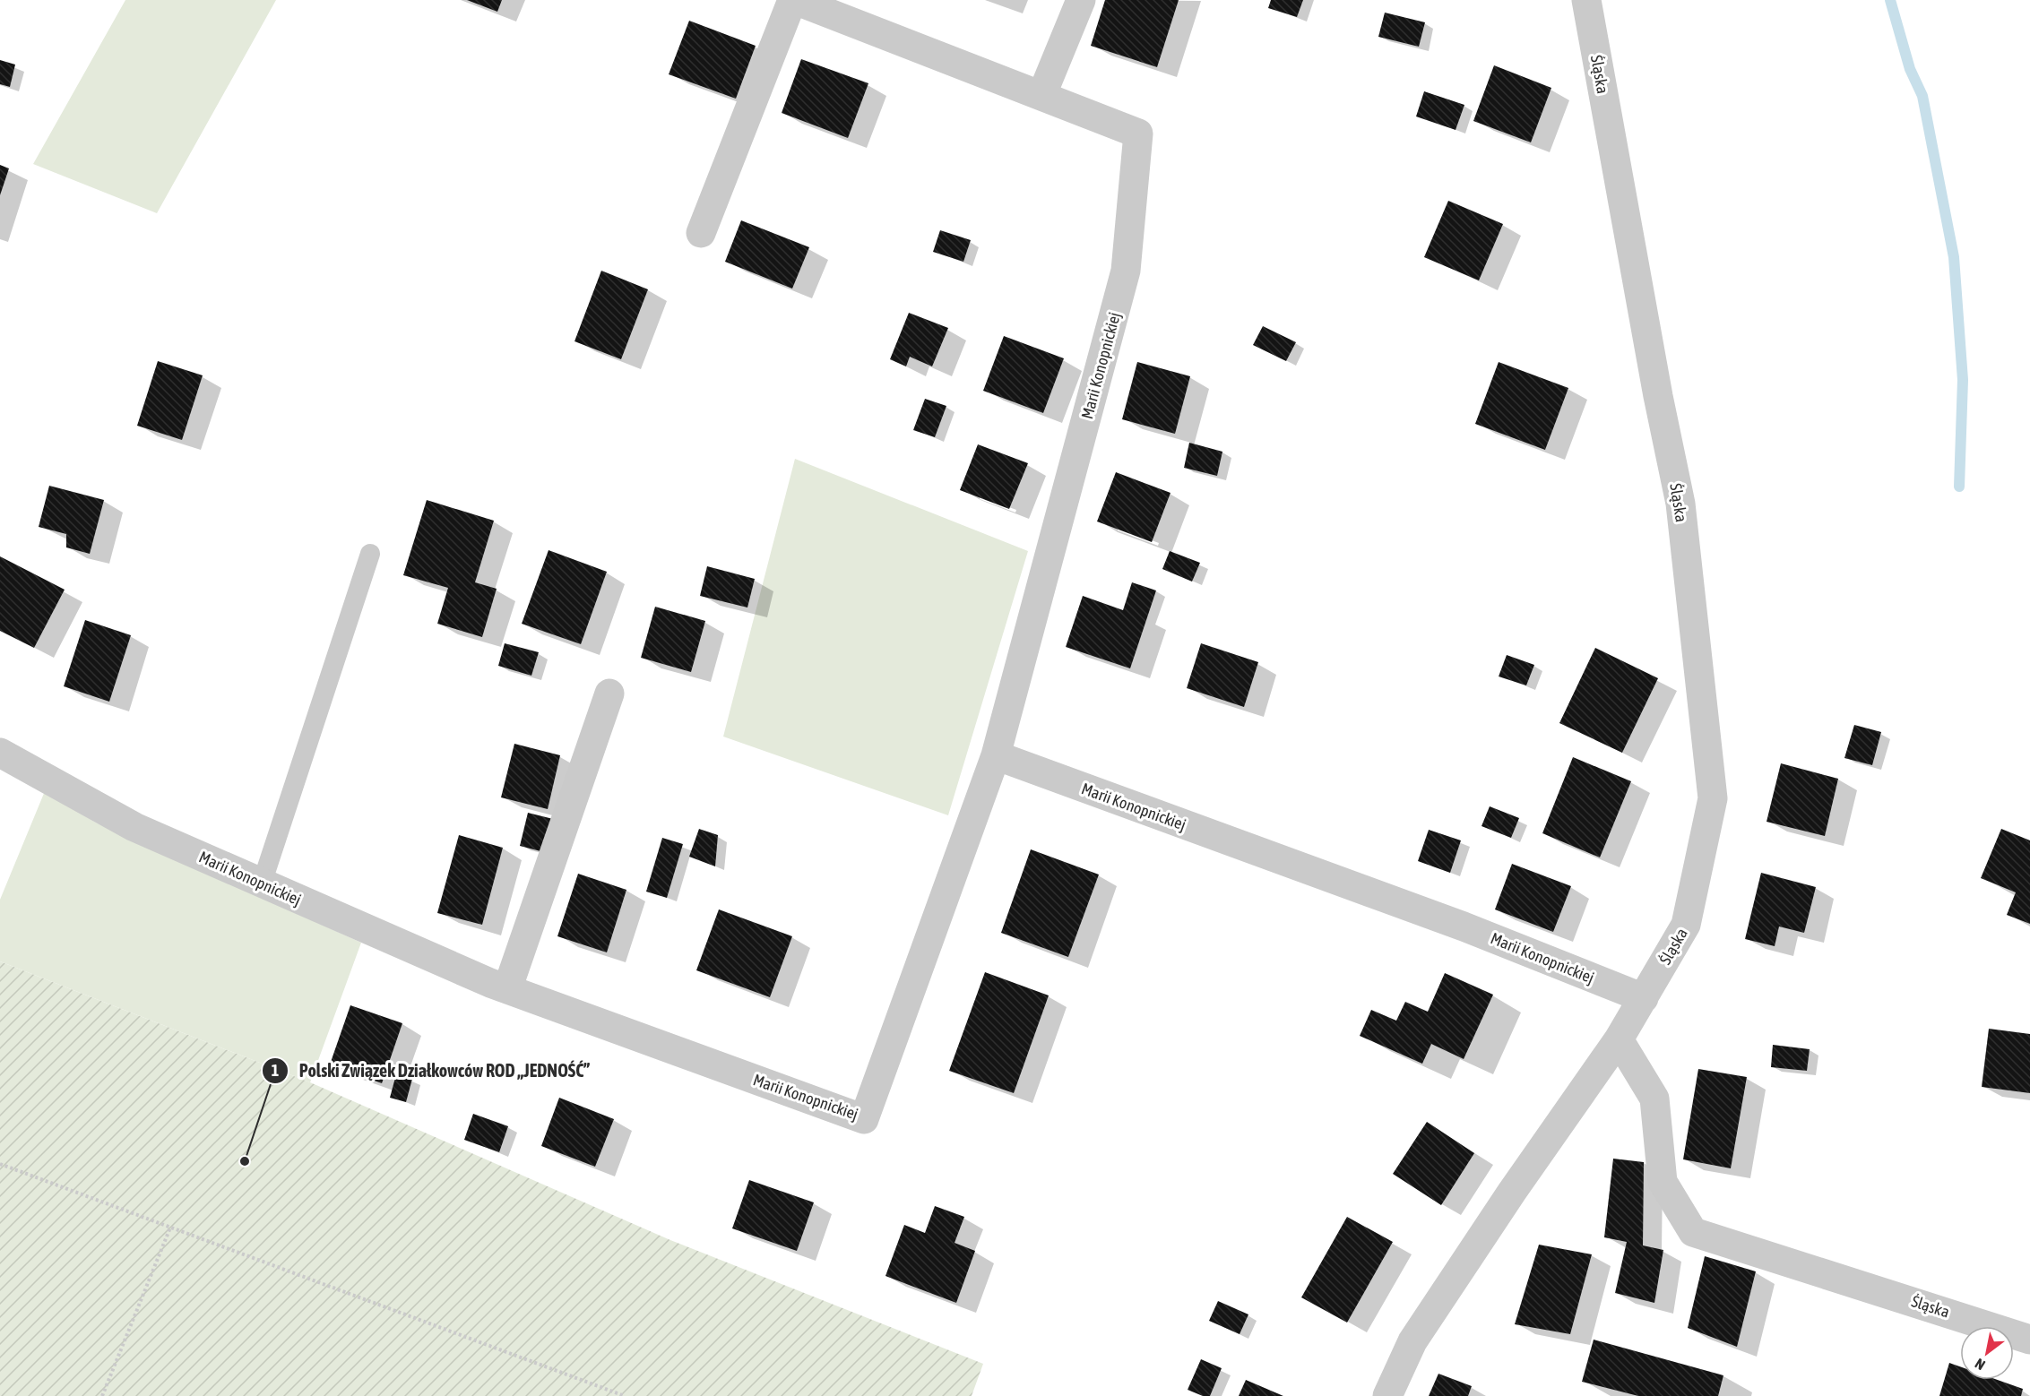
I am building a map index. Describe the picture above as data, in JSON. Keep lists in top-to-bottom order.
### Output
{
  "streets": {
    "street": ["Śląska", "Marii Konopnickiej"]
  },
  "crossings": [
    ["Śląska", "Marii Konopnickiej"]
  ],
  "places": ["Polski Związek Działkowców ROD „JEDNOŚĆ”"],
  "north": "bottom left"
}
